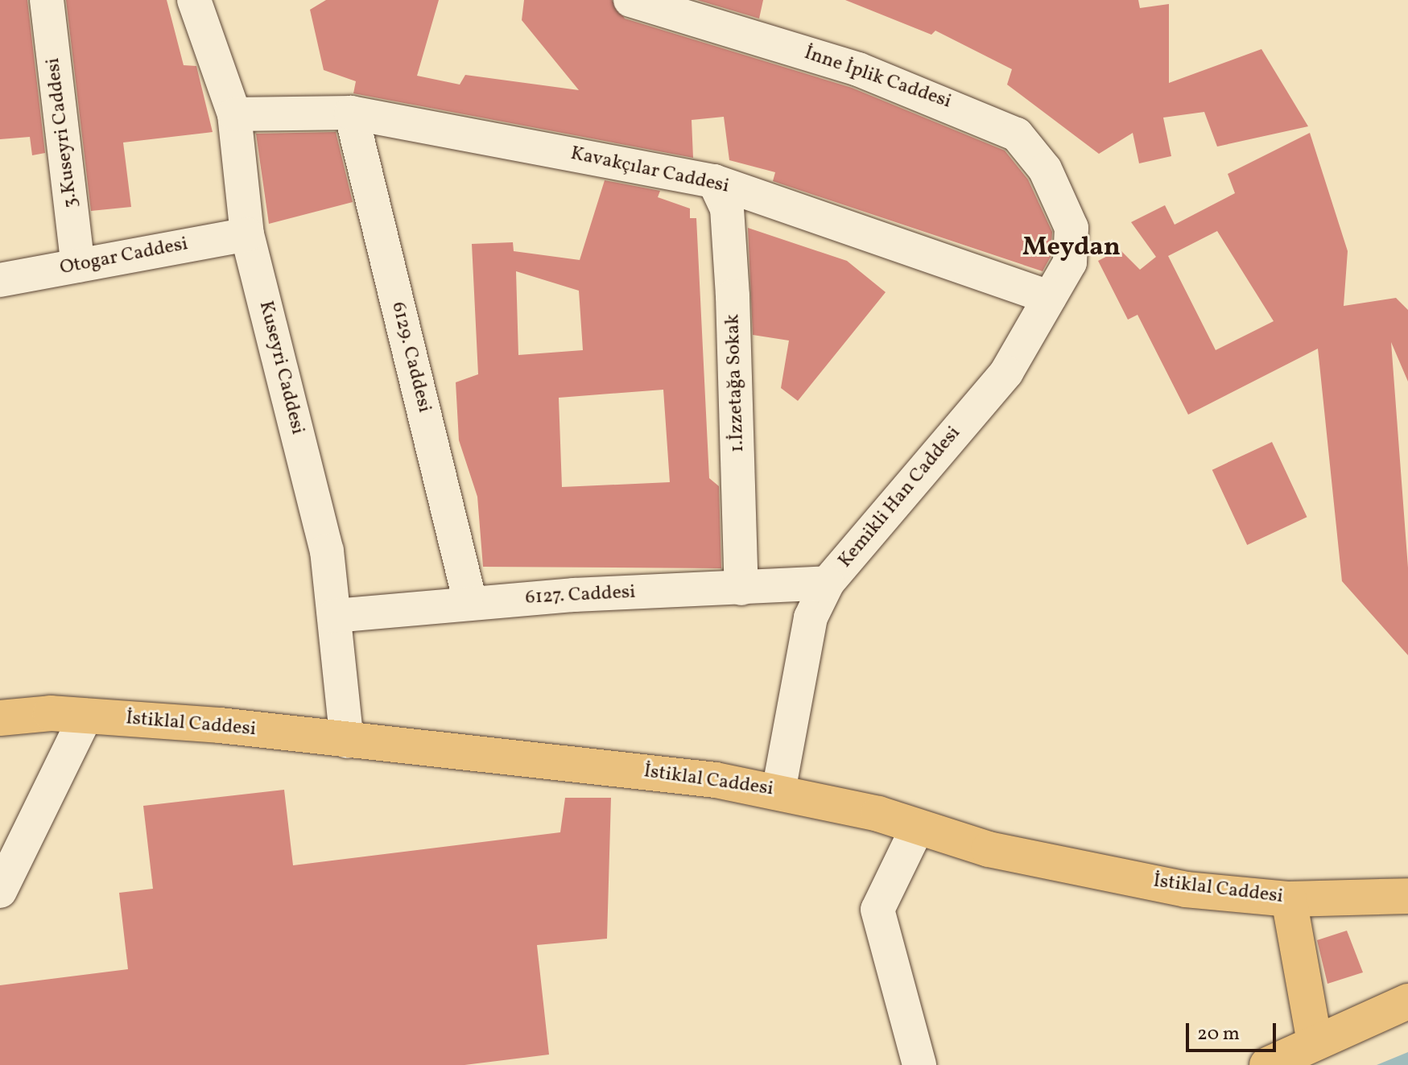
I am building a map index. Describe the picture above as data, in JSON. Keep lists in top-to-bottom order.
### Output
{
  "streets": {
    "main road": ["İstiklal Caddesi"],
    "street": [
      "İnne İplik Caddesi",
      "3.Kuseyri Caddesi",
      "Kavakçılar Caddesi",
      "Otogar Caddesi",
      "6129. Caddesi",
      "Kuseyri Caddesi",
      "1.İzzetağa Sokak",
      "Kemikli Han Caddesi",
      "6127. Caddesi"
    ]
  },
  "crossings": [
    ["İnne İplik Caddesi", "Kemikli Han Caddesi"],
    ["3.Kuseyri Caddesi", "Otogar Caddesi"],
    ["Kavakçılar Caddesi", "6129. Caddesi"],
    ["Kavakçılar Caddesi", "Kuseyri Caddesi"],
    ["Kavakçılar Caddesi", "1.İzzetağa Sokak"],
    ["Kavakçılar Caddesi", "Kemikli Han Caddesi"],
    ["Otogar Caddesi", "Kuseyri Caddesi"],
    ["6129. Caddesi", "6127. Caddesi"],
    ["Kuseyri Caddesi", "6127. Caddesi"],
    ["Kuseyri Caddesi", "İstiklal Caddesi"],
    ["1.İzzetağa Sokak", "6127. Caddesi"],
    ["Kemikli Han Caddesi", "6127. Caddesi"],
    ["Kemikli Han Caddesi", "İstiklal Caddesi"]
  ],
  "districts": ["Meydan"],
  "scale_bar": "20 m"
}
